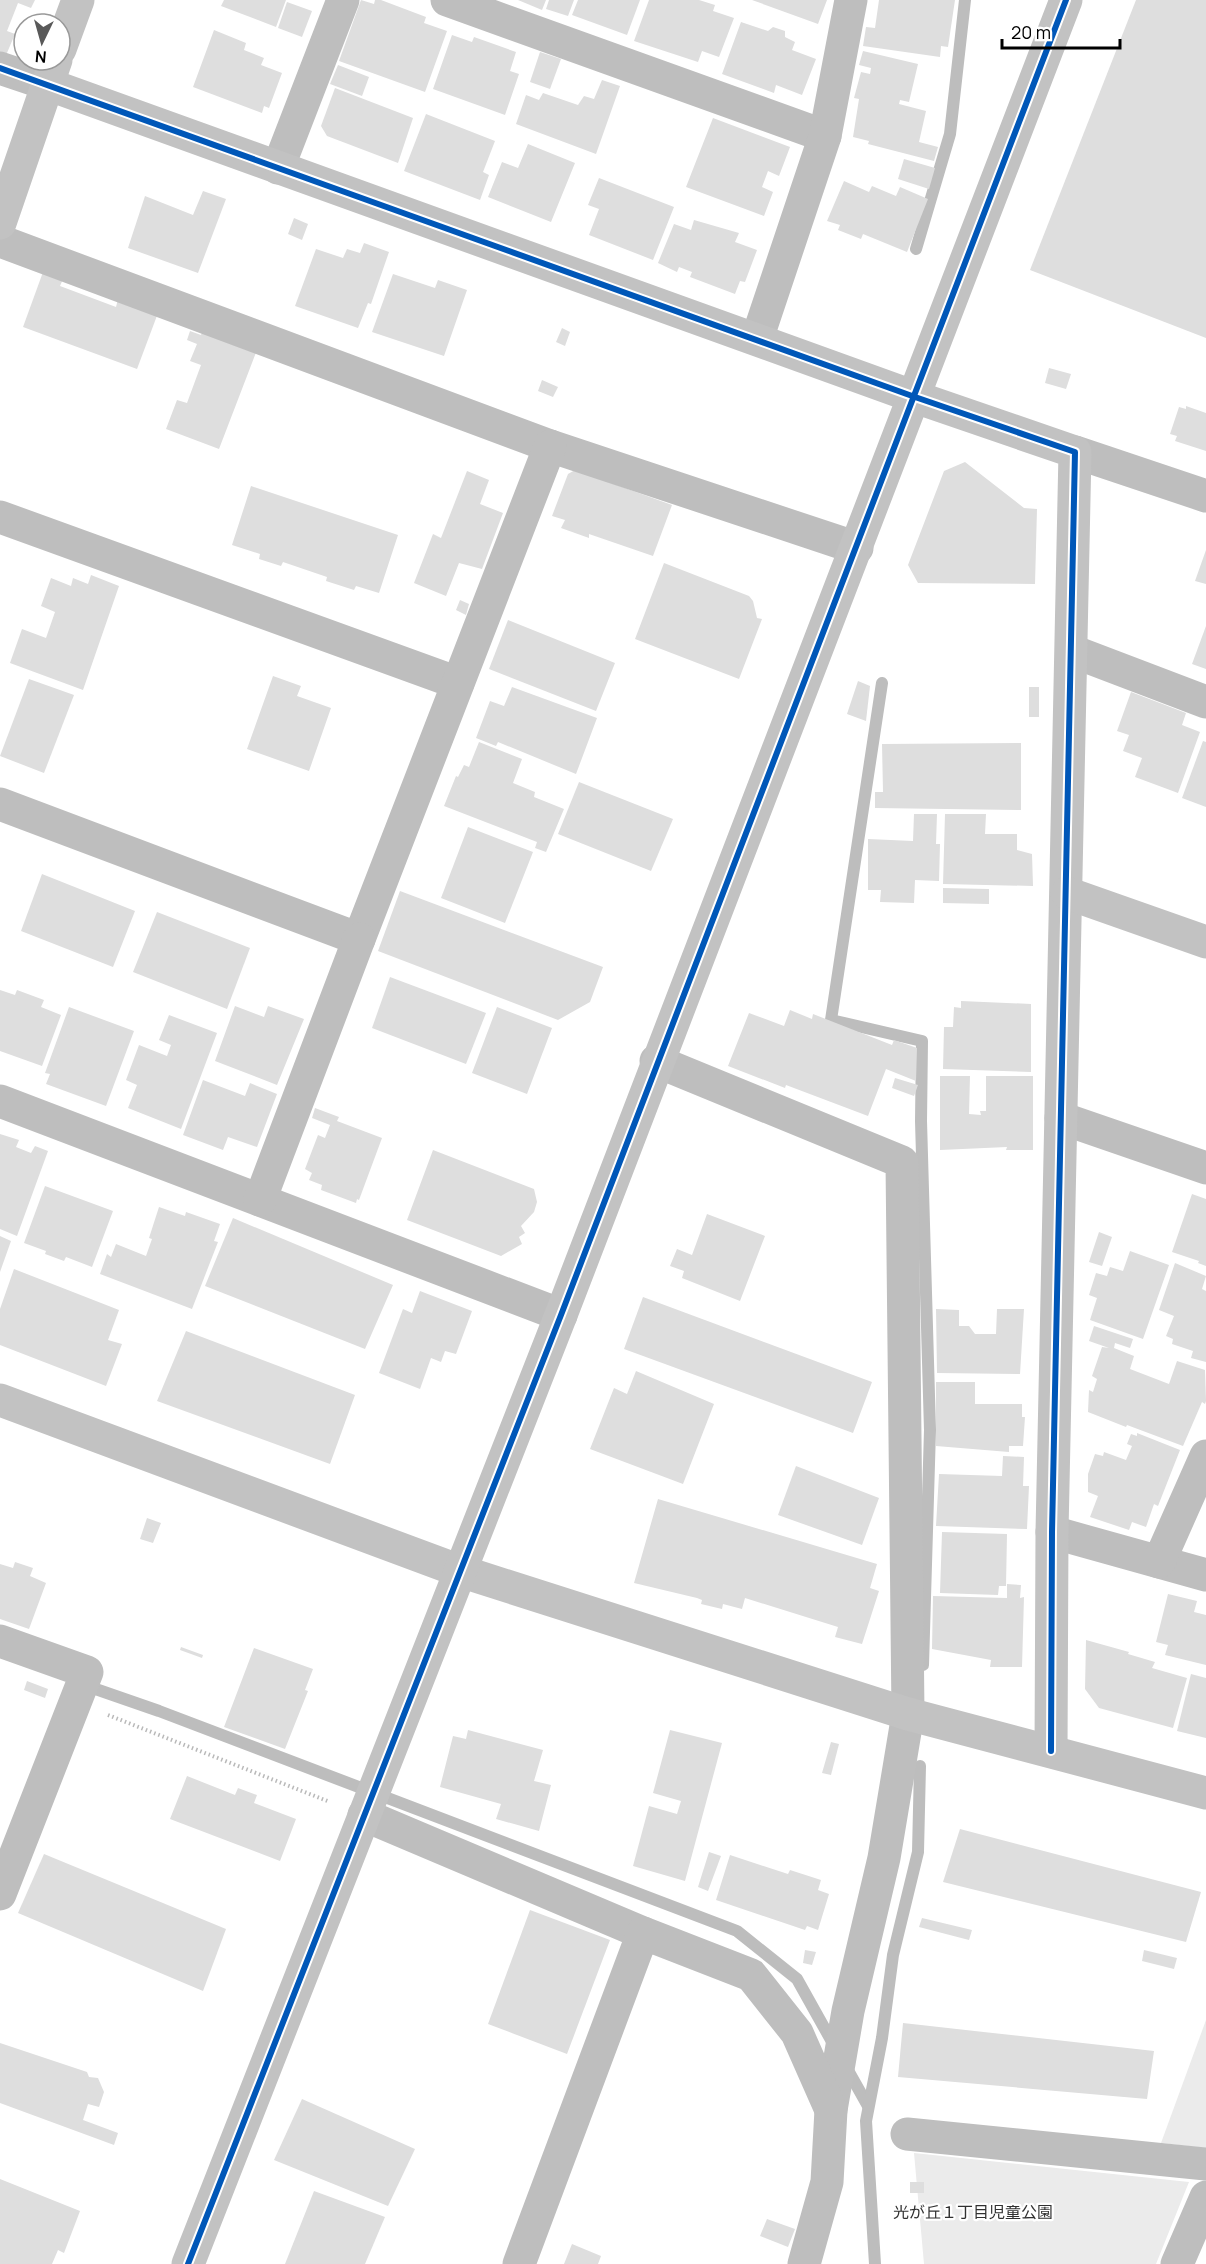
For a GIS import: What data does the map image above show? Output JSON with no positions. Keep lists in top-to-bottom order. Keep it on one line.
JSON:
{"parks":["光が丘１丁目児童公園"],"scale_bar":"20 m","north":"bottom"}
